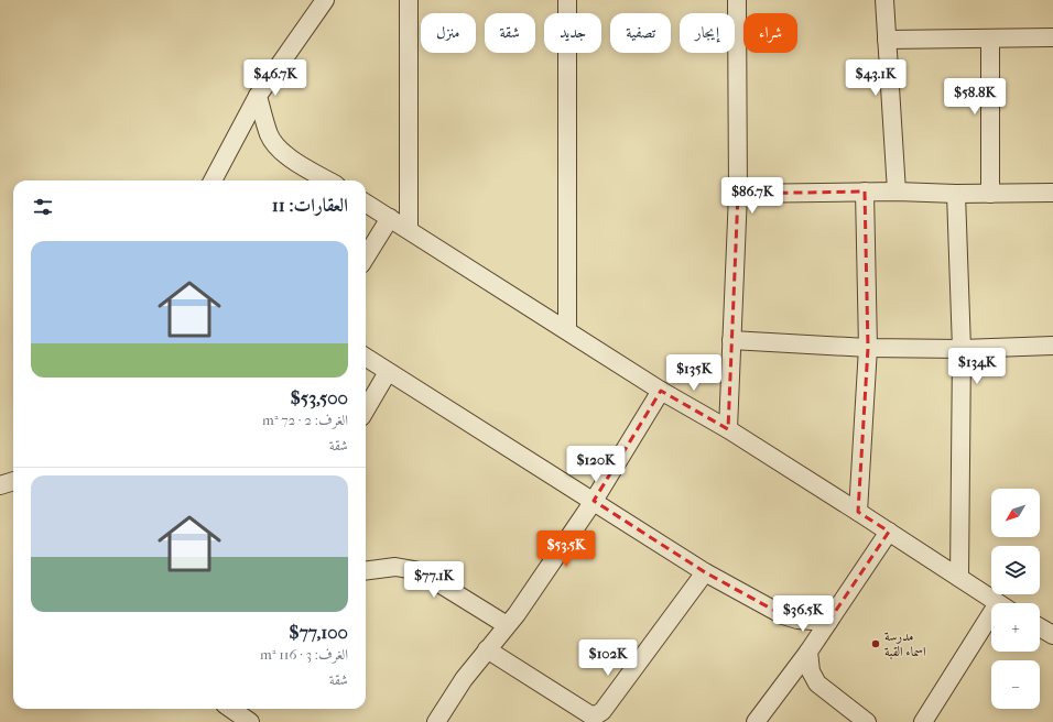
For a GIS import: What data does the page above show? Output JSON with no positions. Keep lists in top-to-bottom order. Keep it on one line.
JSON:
{"places":["مدرسة اسماء القبة"],"north":"bottom left","page":{"chip":["شراء","إيجار","تصفية","جديد","شقة","منزل"],"price":["$46.7K","$43.1K","$58.8K","$86.7K","$134K","$135K","$120K","$53.5K","$77.1K","$36.5K","$102K"],"heading":"العقارات: 11","list":[{"name":"$53,500","note":"الغرف: 2 · 72 m² · شقة"},{"name":"$77,100","note":"الغرف: 3 · 116 m² · شقة"}],"map_buttons":["+","−"]}}
